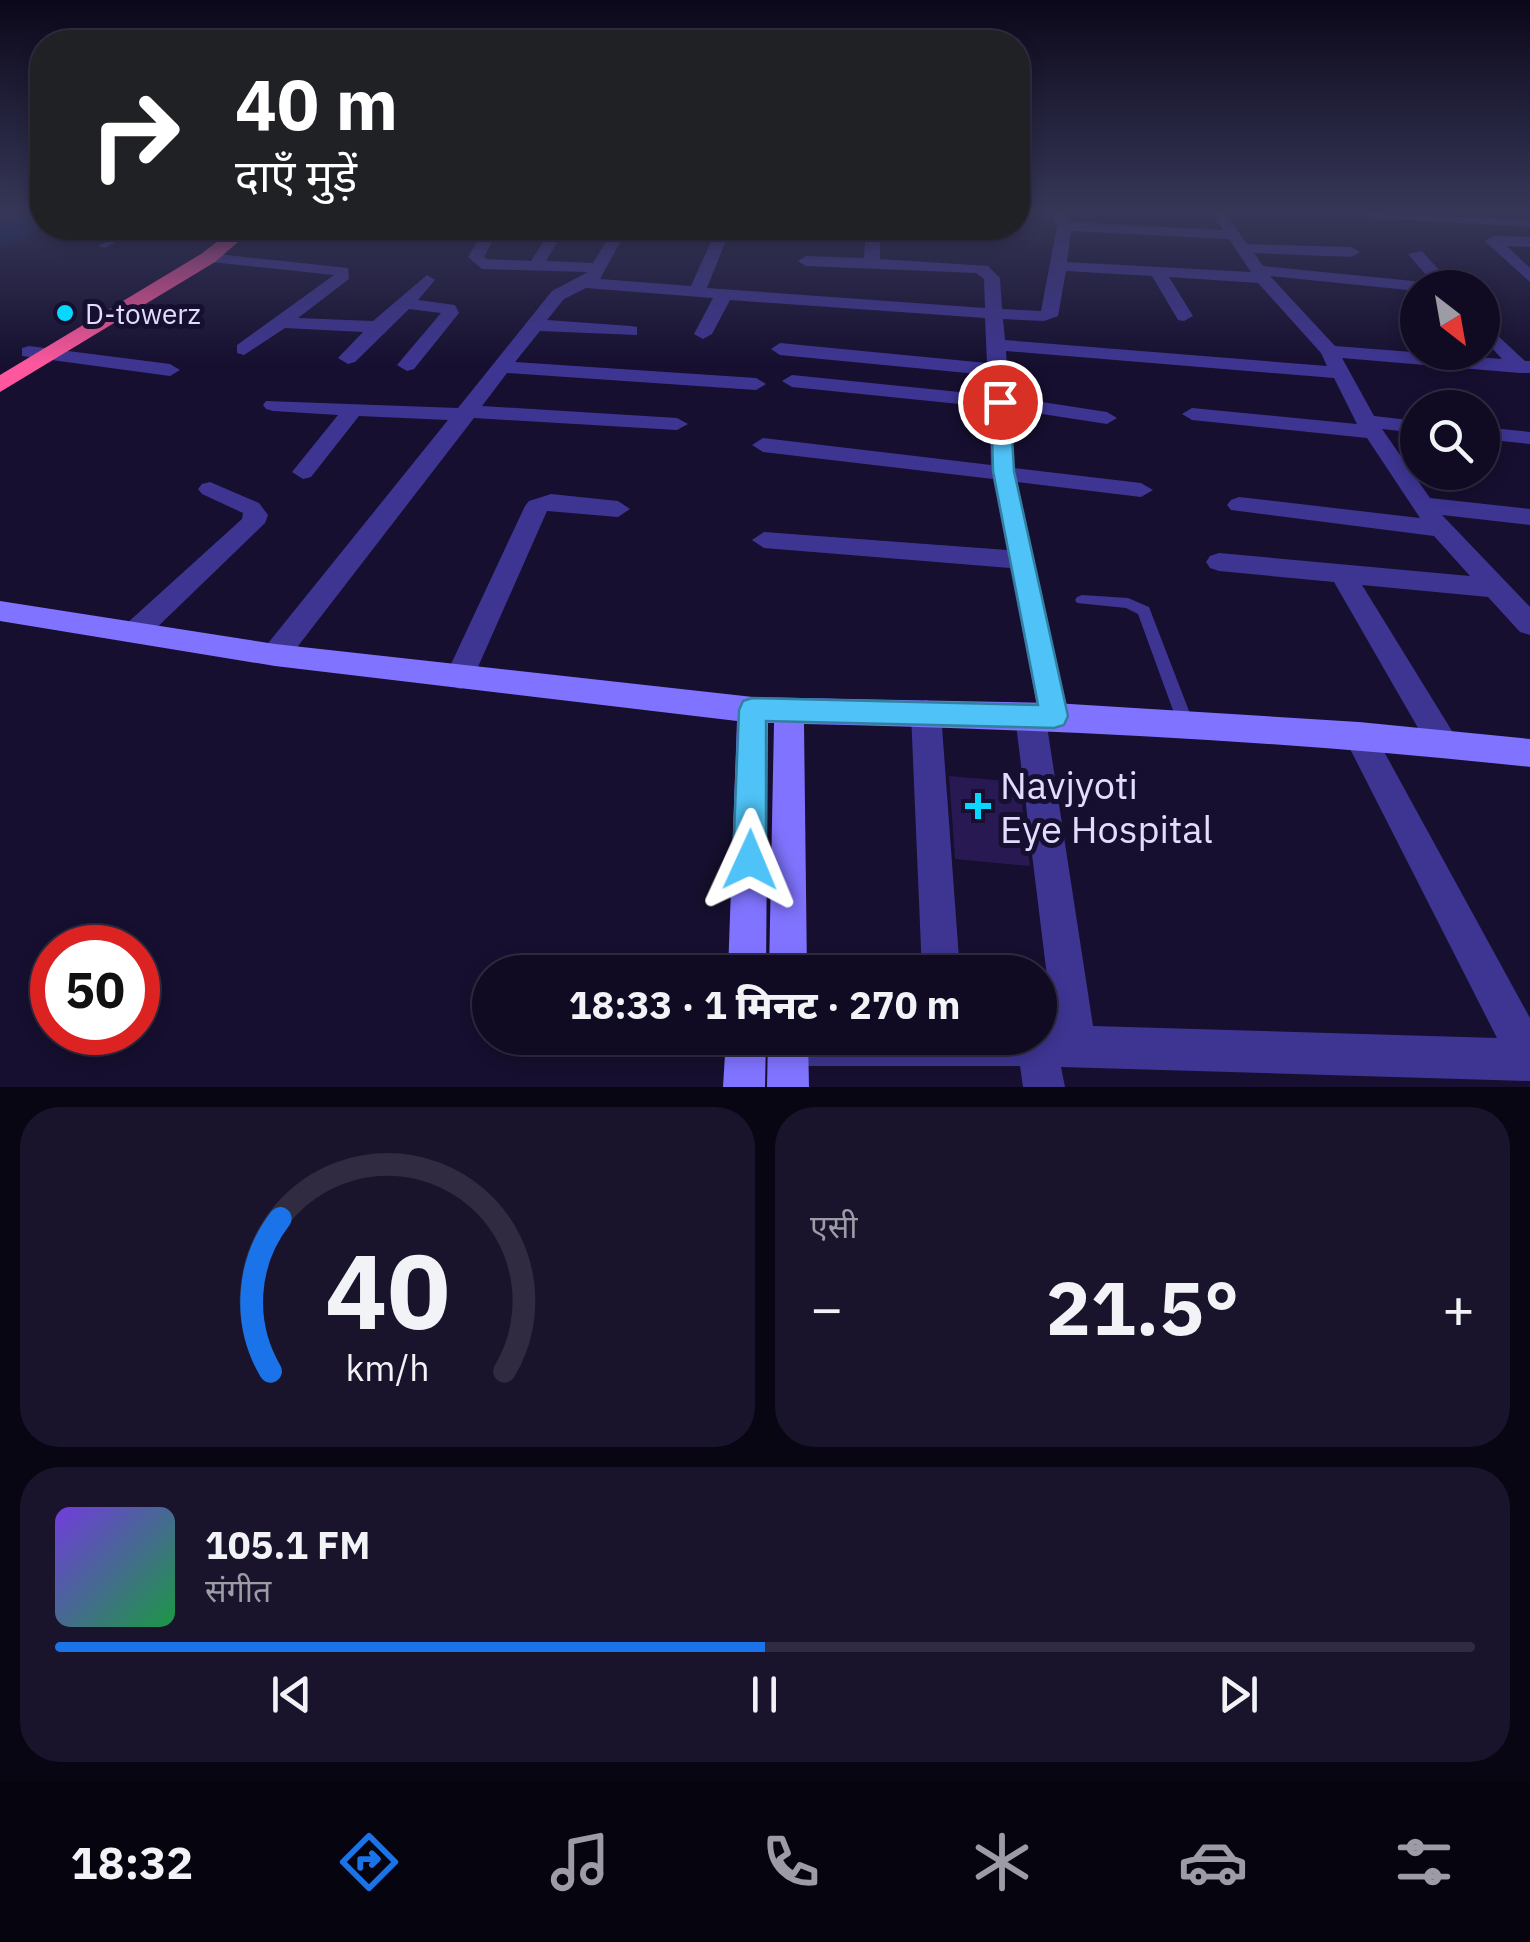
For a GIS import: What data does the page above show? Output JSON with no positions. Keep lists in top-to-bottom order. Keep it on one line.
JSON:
{"places":{"other":["D-towerz"],"health":["Navjyoti Eye Hospital"]},"north":"bottom right","page":{"turn":["40 m","दाएँ मुड़ें"],"limit":"50","trip":"18:33 · 1 मिनट · 270 m","tile":"एसी","heat":["−","21.5°","+"],"song":["105.1 FM","संगीत"],"tabs":"18:32","gauge":["40","km/h"]}}
